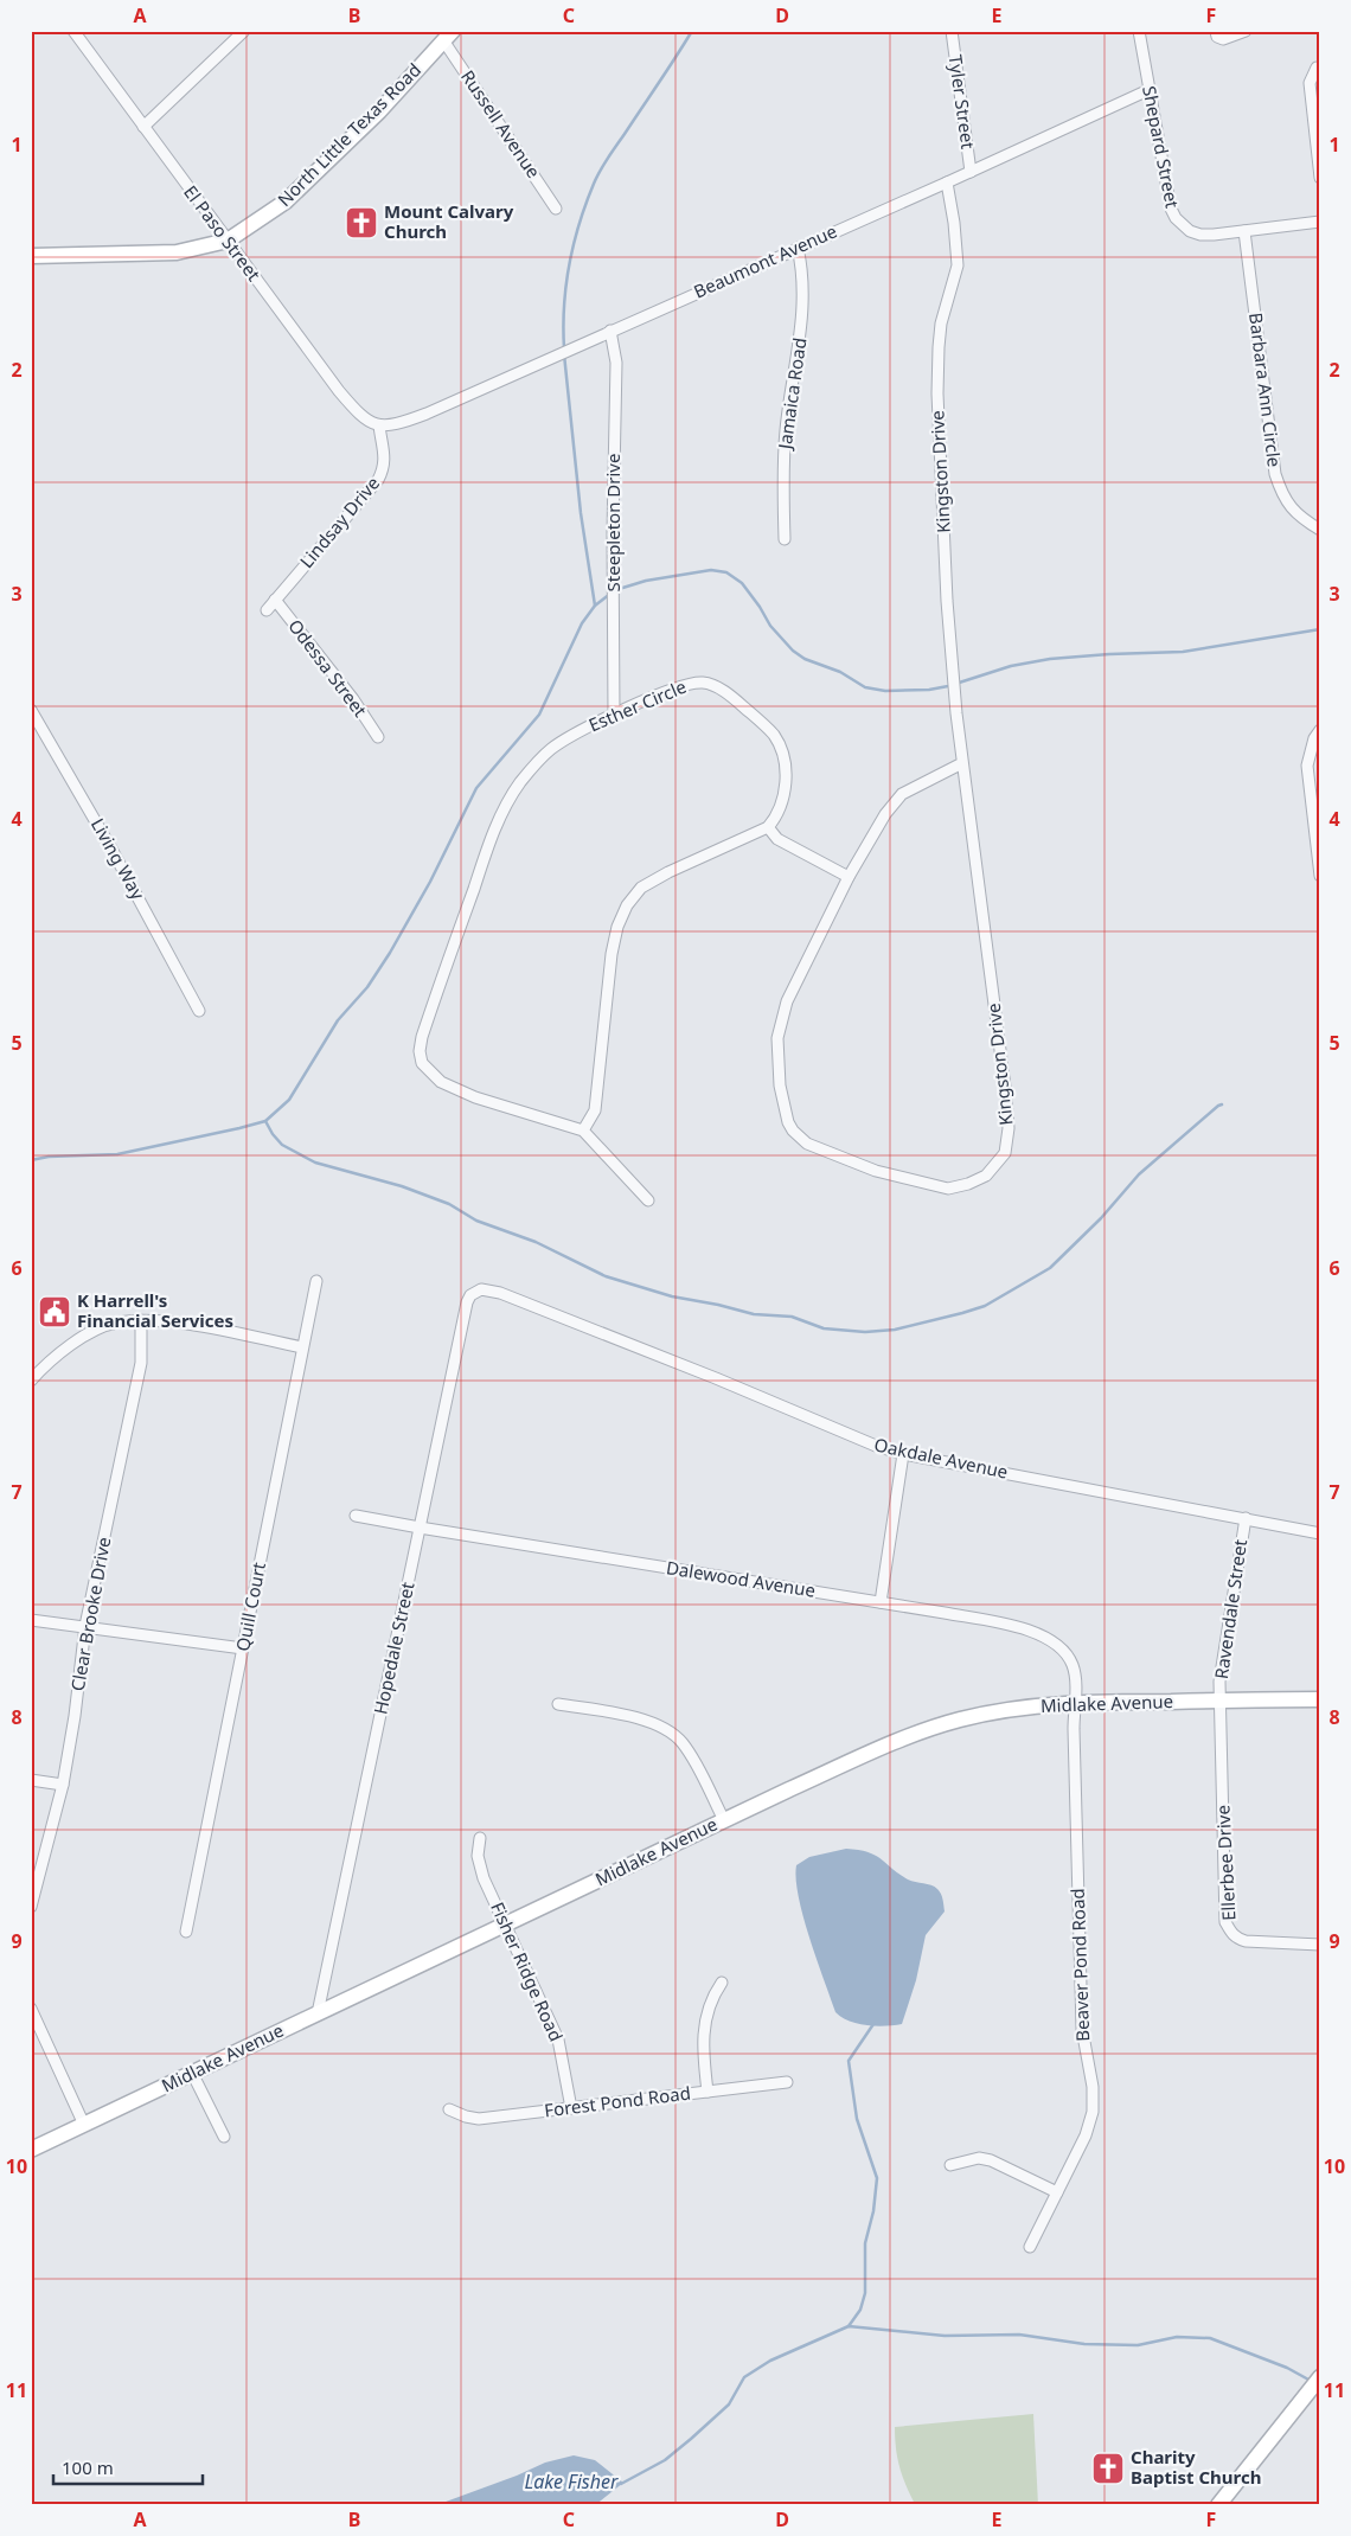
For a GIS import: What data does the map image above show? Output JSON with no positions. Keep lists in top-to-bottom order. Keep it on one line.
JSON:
{"streets":{"street":["Tyler Street","Russell Avenue","North Little Texas Road","Shepard Street","El Paso Street","Beaumont Avenue","Barbara Ann Circle","Jamaica Road","Kingston Drive","Lindsay Drive","Steepleton Drive","Odessa Street","Esther Circle","Living Way","Oakdale Avenue","Dalewood Avenue","Quill Court","Ravendale Street","Clear Brooke Drive","Hopedale Street","Midlake Avenue","Ellerbee Drive","Beaver Pond Road","Fisher Ridge Road","Forest Pond Road"]},"crossings":[["Tyler Street","Beaumont Avenue"],["Russell Avenue","North Little Texas Road"],["North Little Texas Road","El Paso Street"],["Shepard Street","Beaumont Avenue"],["Shepard Street","Barbara Ann Circle"],["El Paso Street","Beaumont Avenue"],["El Paso Street","Lindsay Drive"],["Beaumont Avenue","Jamaica Road"],["Beaumont Avenue","Kingston Drive"],["Beaumont Avenue","Lindsay Drive"],["Beaumont Avenue","Steepleton Drive"],["Lindsay Drive","Odessa Street"],["Steepleton Drive","Esther Circle"],["Oakdale Avenue","Ravendale Street"],["Oakdale Avenue","Hopedale Street"],["Dalewood Avenue","Hopedale Street"],["Dalewood Avenue","Midlake Avenue"],["Dalewood Avenue","Beaver Pond Road"],["Ravendale Street","Midlake Avenue"],["Ravendale Street","Ellerbee Drive"],["Hopedale Street","Midlake Avenue"],["Midlake Avenue","Ellerbee Drive"],["Midlake Avenue","Beaver Pond Road"],["Midlake Avenue","Fisher Ridge Road"],["Fisher Ridge Road","Forest Pond Road"]],"water":["Lake Fisher"],"places":{"church":["Mount Calvary Church","Charity Baptist Church"],"public building":["K Harrell's Financial Services"]},"scale_bar":"100 m","grid":{"columns":["A","B","C","D","E","F"],"rows":["1","2","3","4","5","6","7","8","9","10","11"]}}
